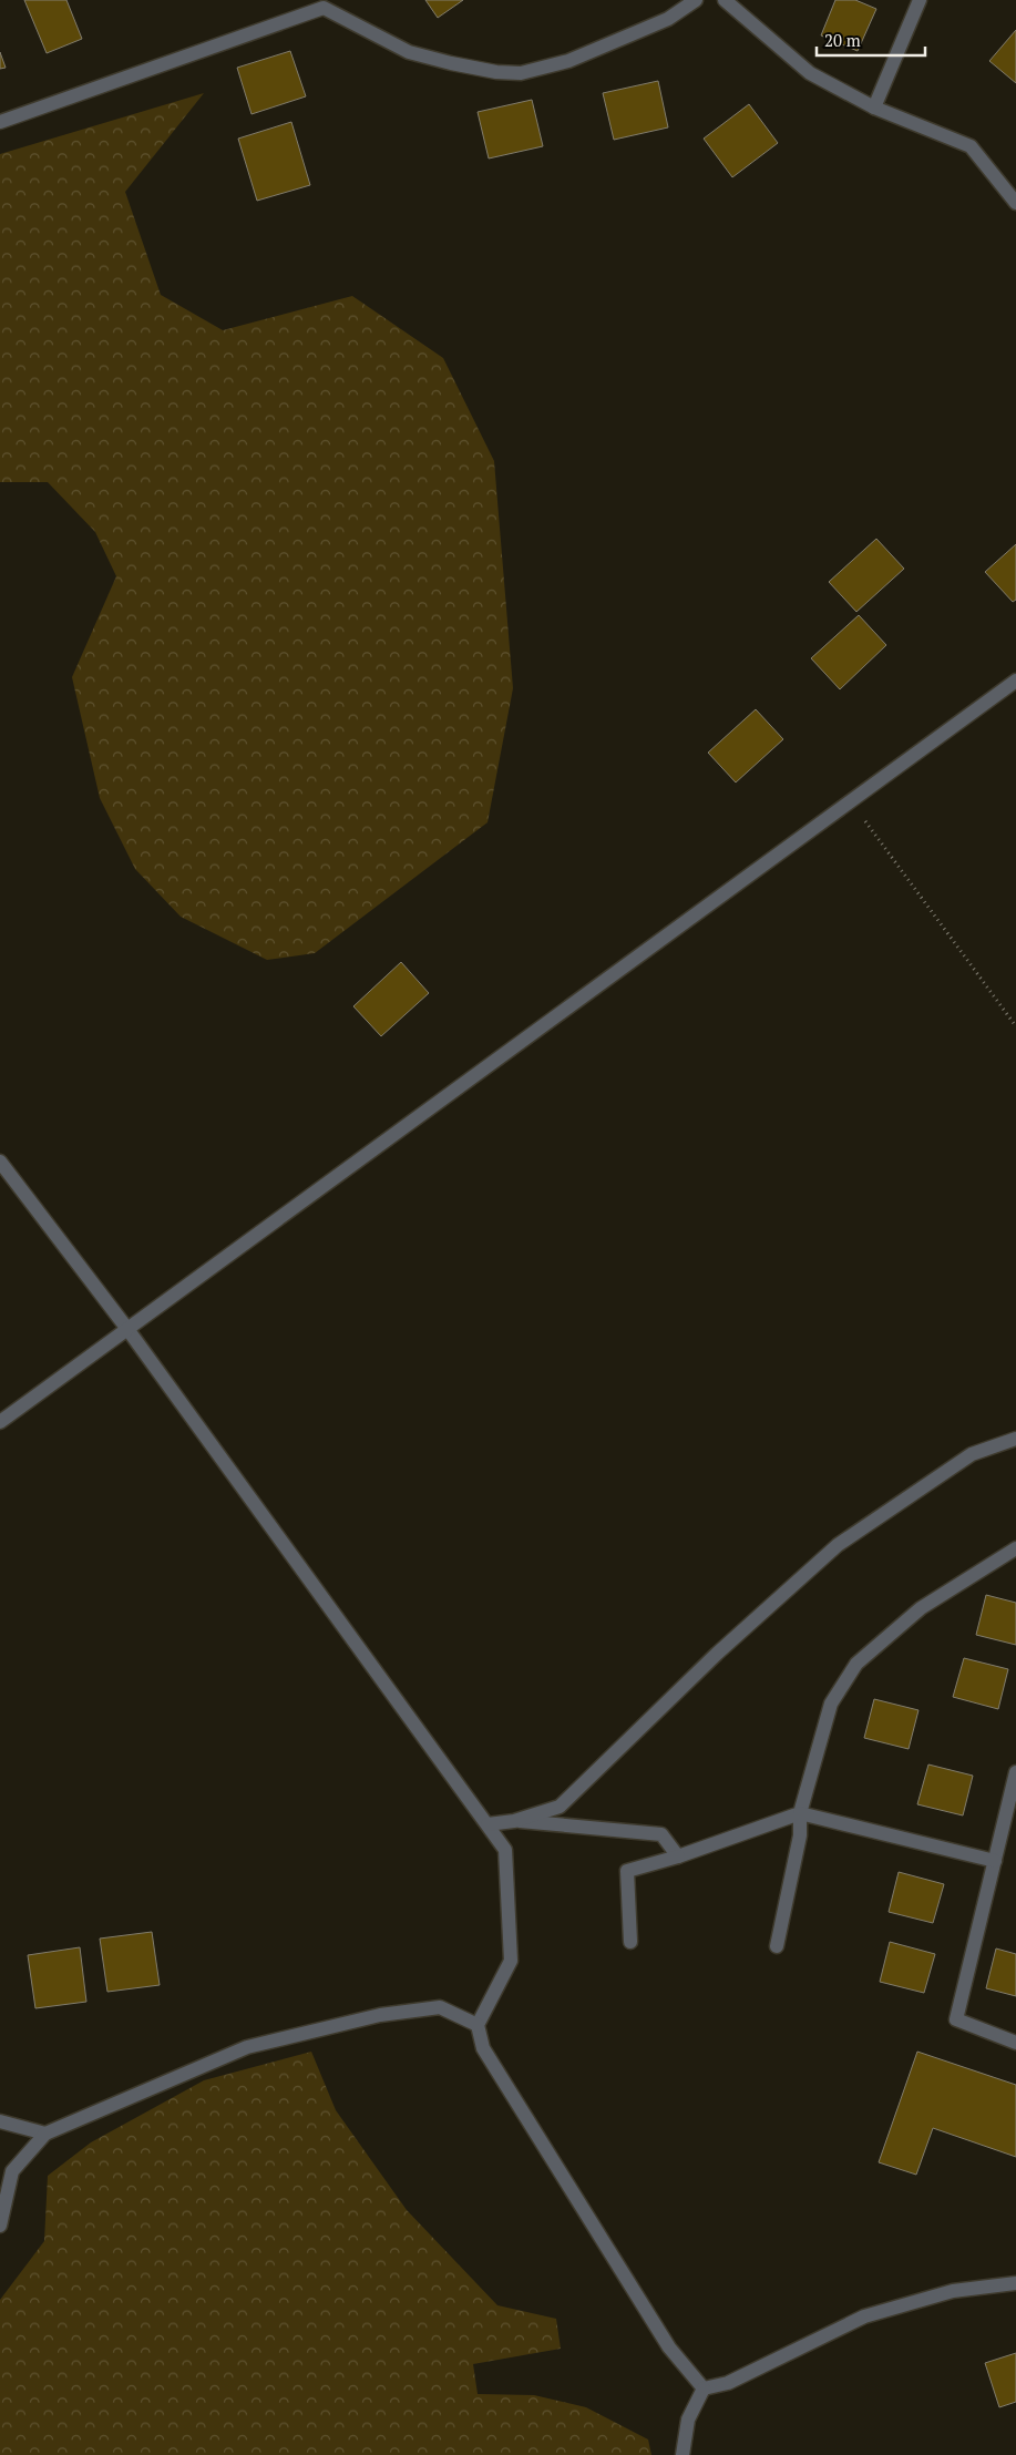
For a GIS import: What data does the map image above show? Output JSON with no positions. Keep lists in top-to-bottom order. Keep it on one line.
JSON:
{"scale_bar":"20 m"}
